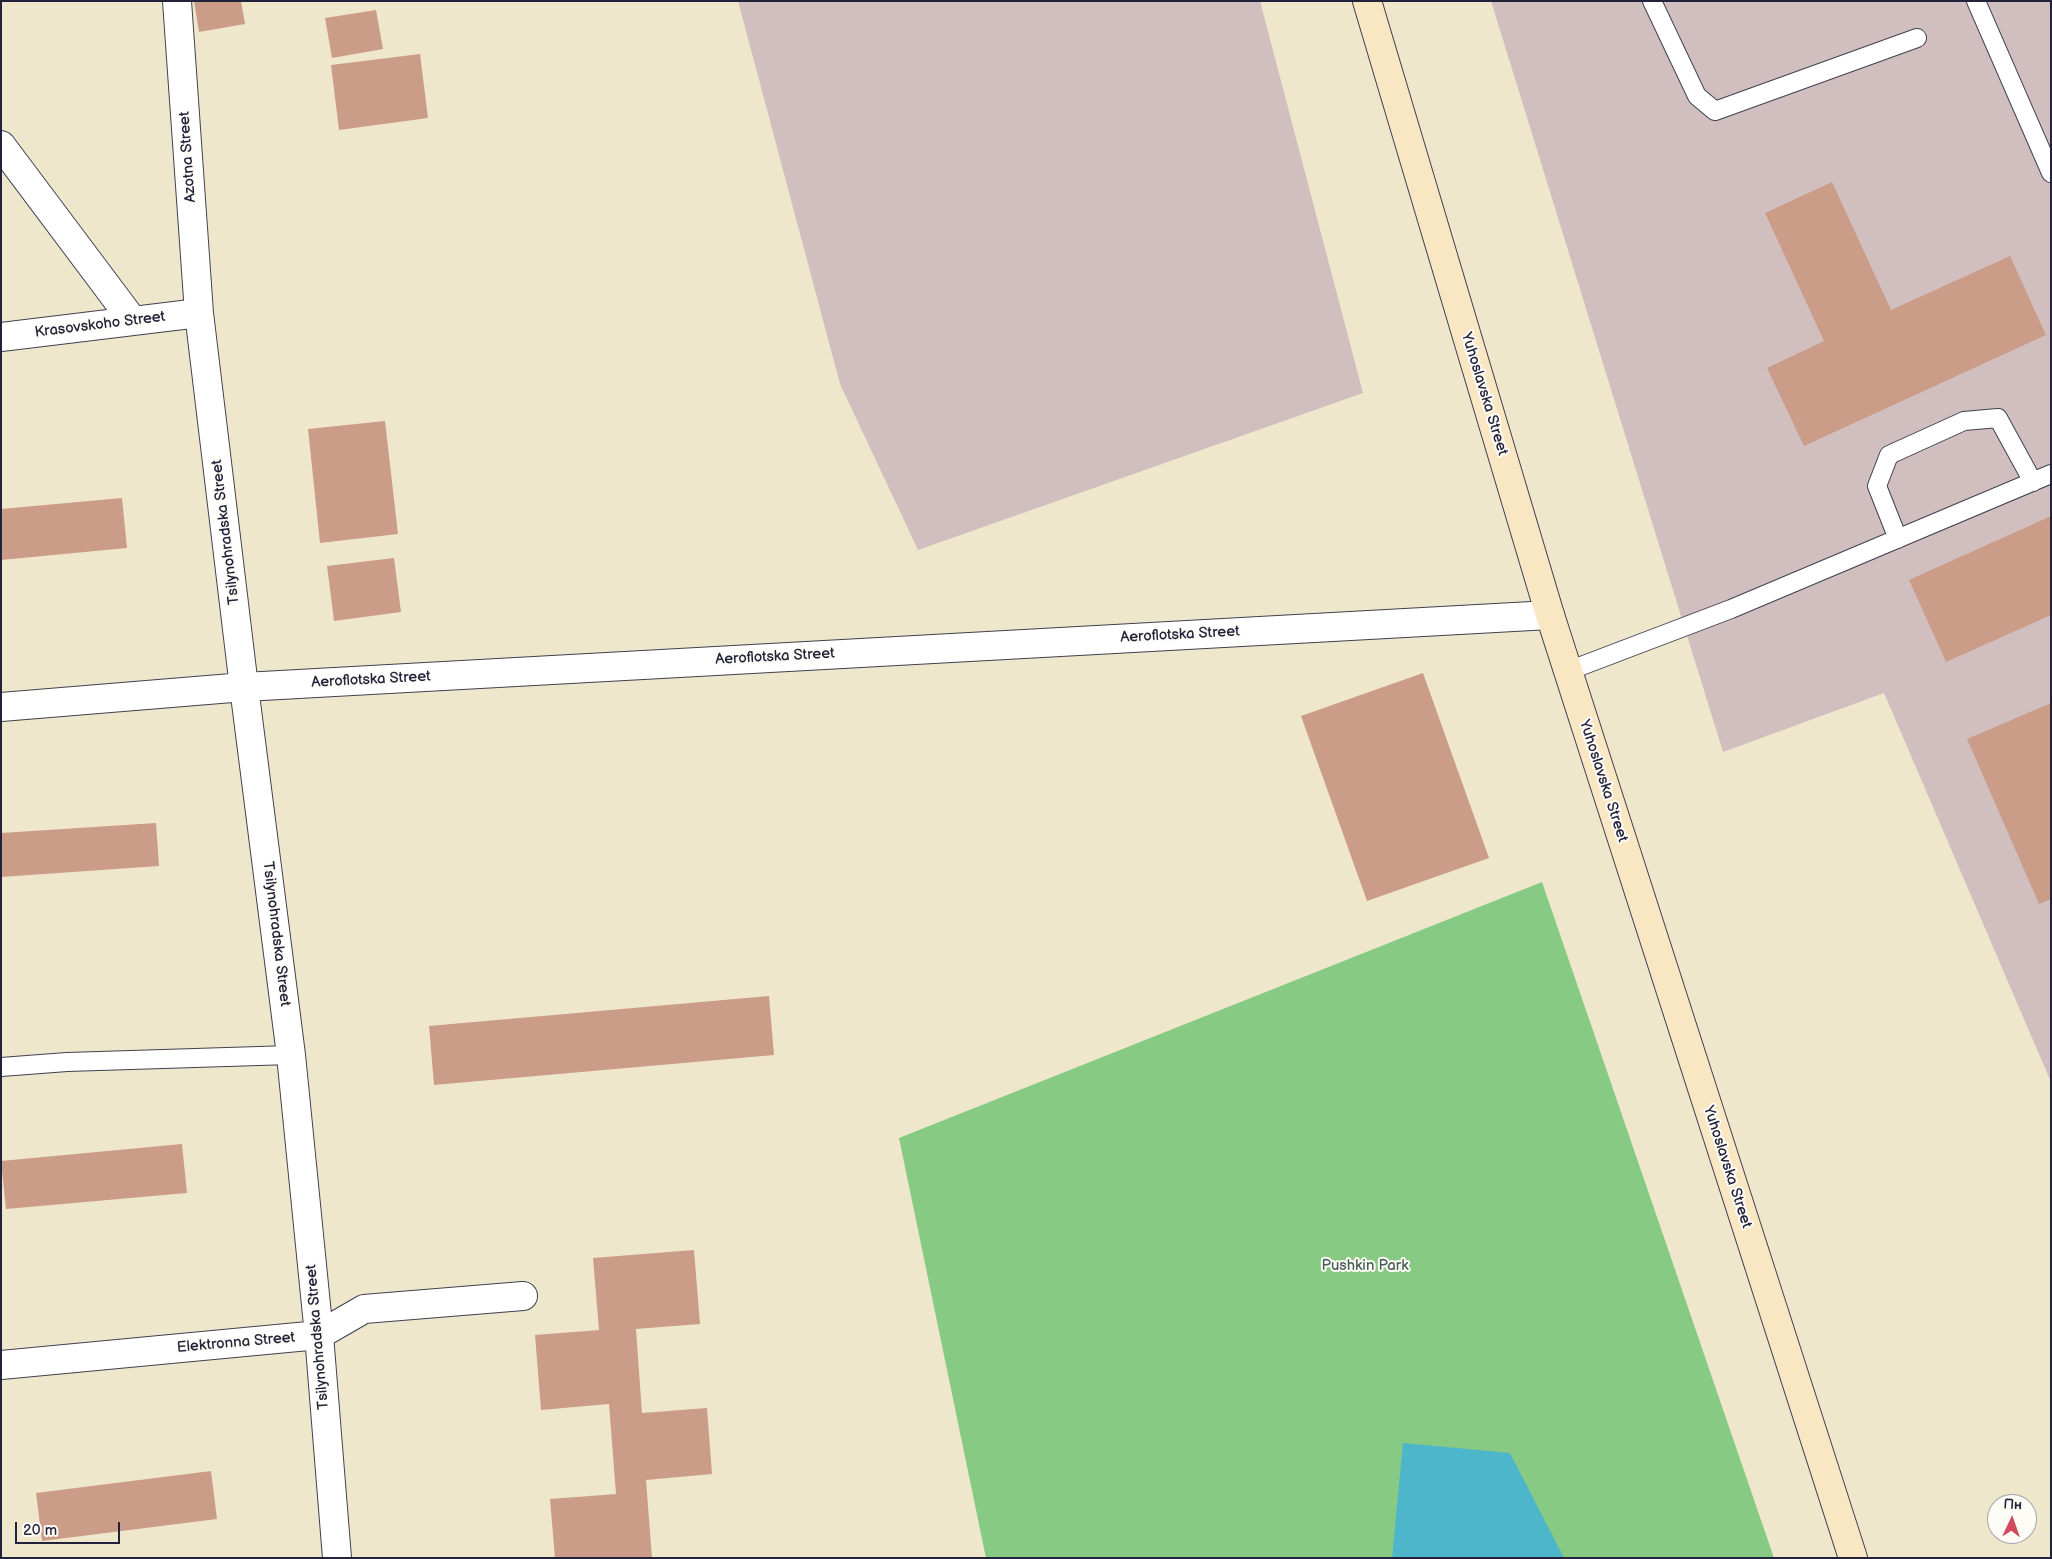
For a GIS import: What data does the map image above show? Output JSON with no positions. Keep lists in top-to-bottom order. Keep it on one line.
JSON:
{"streets":{"street":["Azotna Street","Krasovskoho Street","Yuhoslavska Street","Tsilynohradska Street","Aeroflotska Street","Elektronna Street"]},"crossings":[["Azotna Street","Krasovskoho Street"],["Azotna Street","Tsilynohradska Street"],["Krasovskoho Street","Tsilynohradska Street"],["Yuhoslavska Street","Aeroflotska Street"],["Tsilynohradska Street","Aeroflotska Street"],["Tsilynohradska Street","Elektronna Street"]],"parks":["Pushkin Park"],"scale_bar":"20 m","north":"top"}
